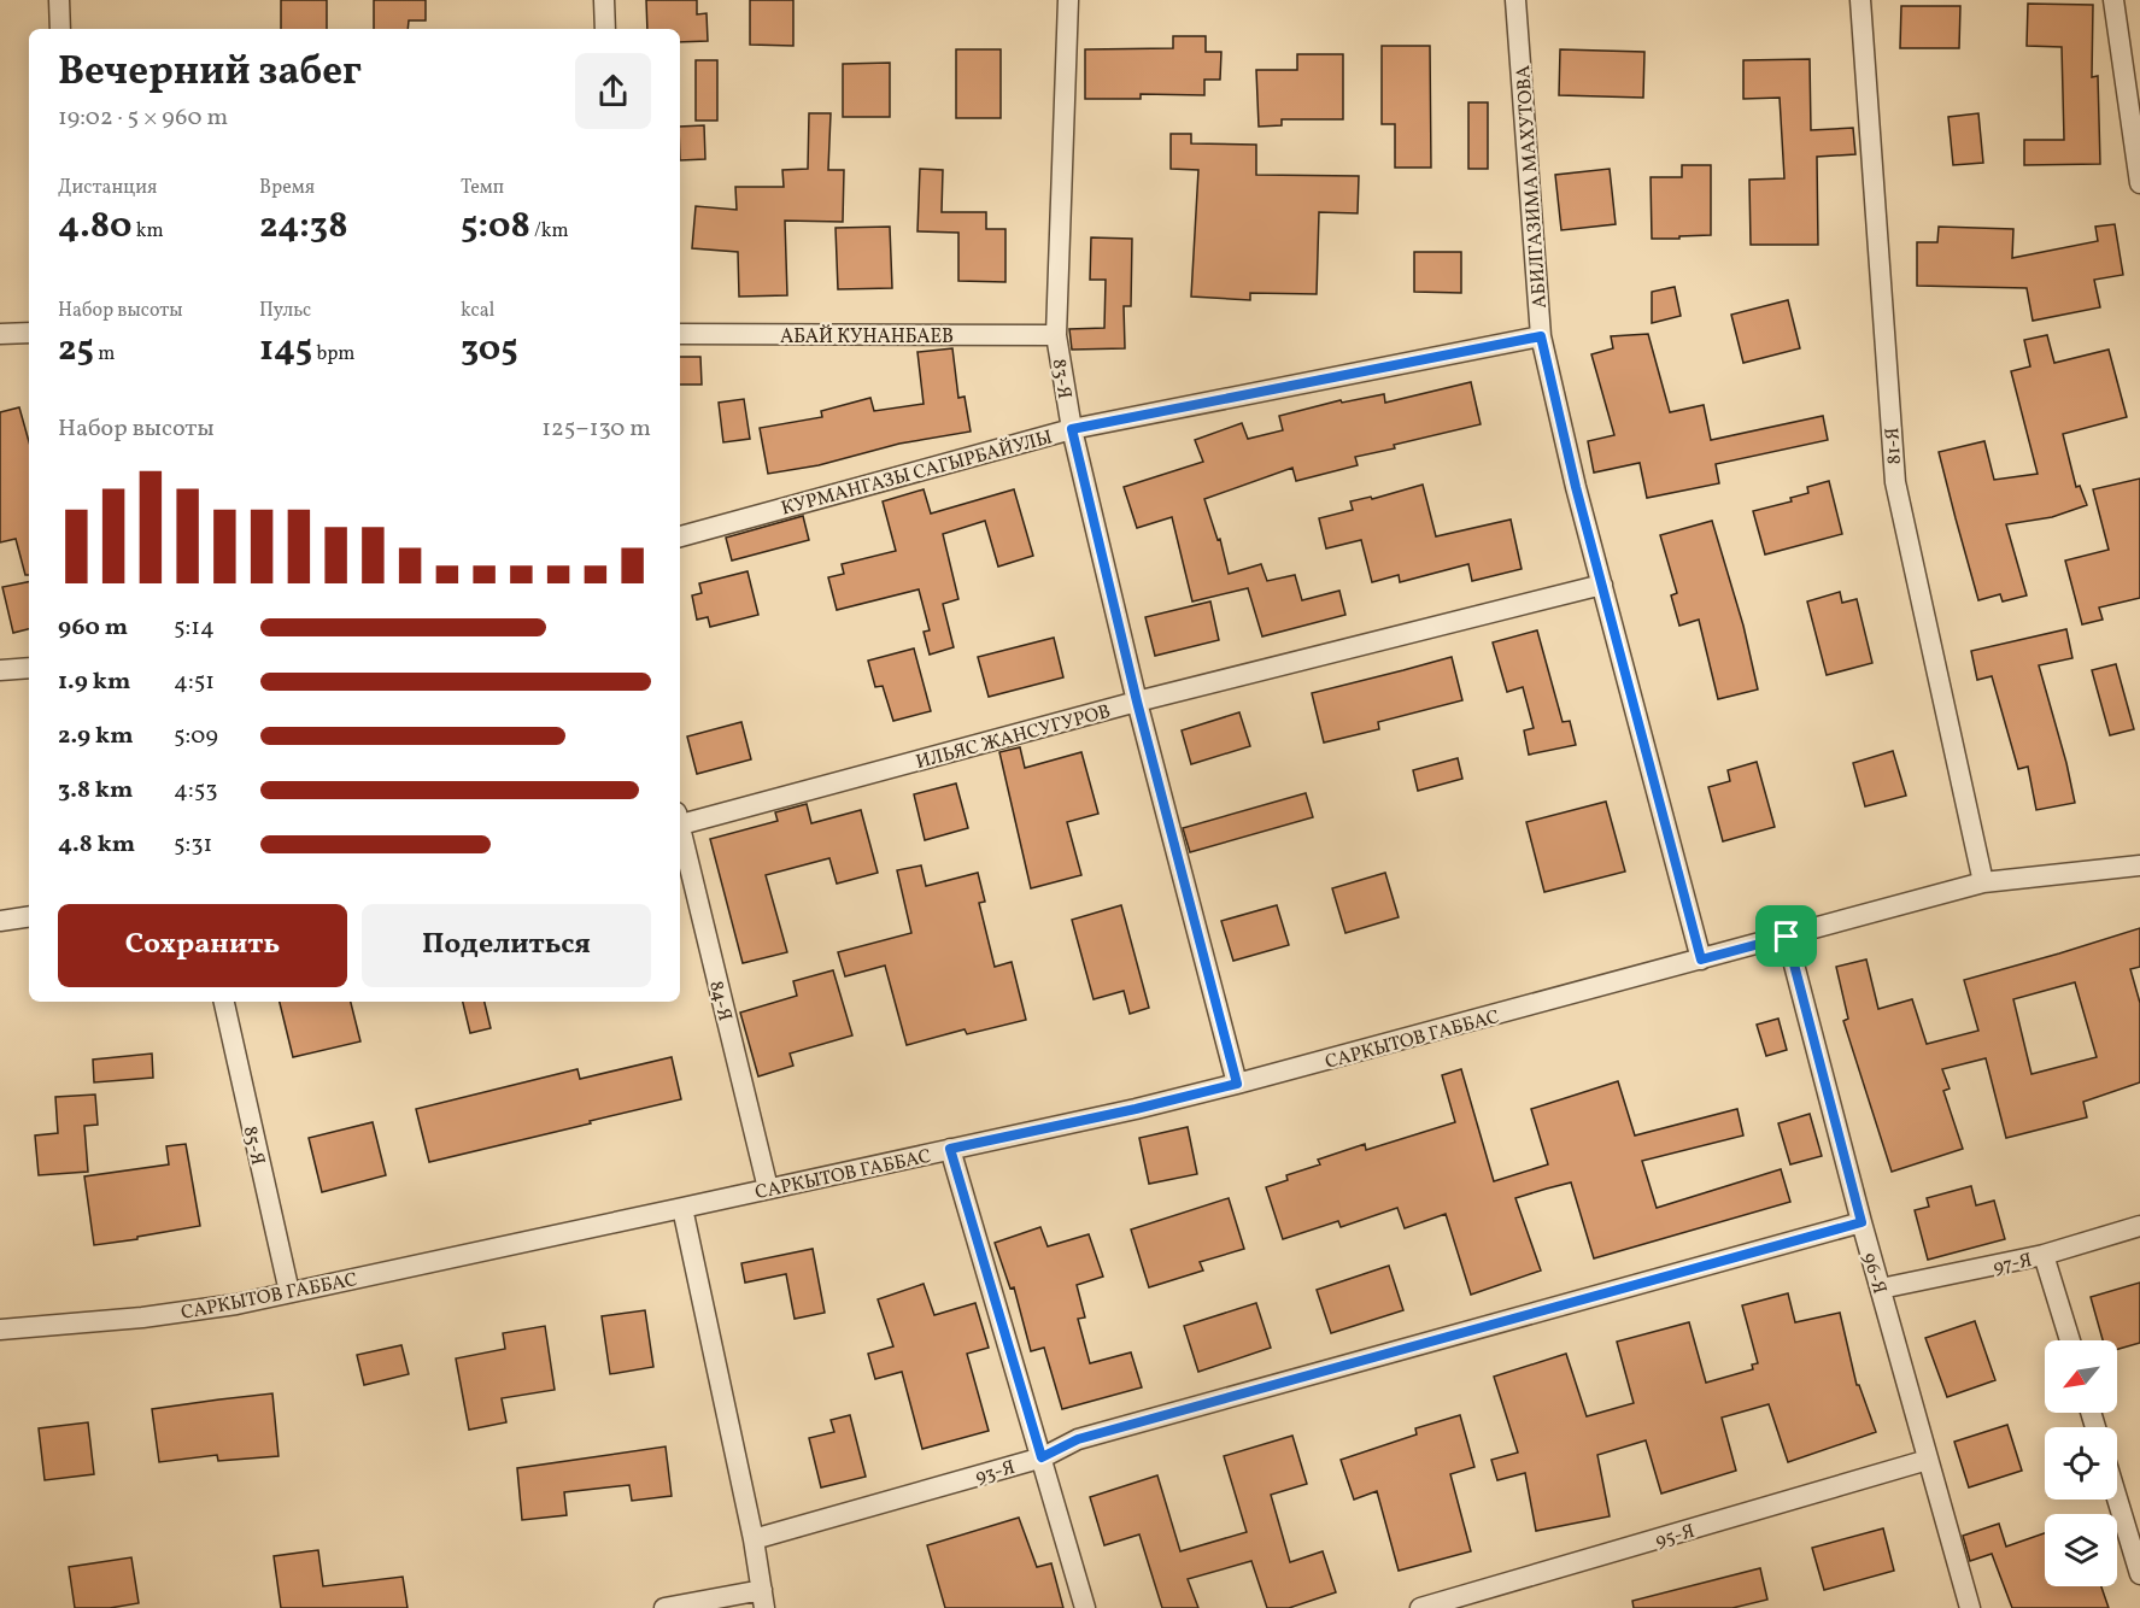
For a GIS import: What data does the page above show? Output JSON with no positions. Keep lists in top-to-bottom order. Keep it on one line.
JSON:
{"streets":{"street":["АБИЛГАЗИМА МАХУТОВА","АБАЙ КУНАНБАЕВ","83-Я","81-Я","КУРМАНГАЗЫ САГЫРБАЙУЛЫ","ИЛЬЯС ЖАНСУГУРОВ","84-Я","САРКЫТОВ ГАББАС","85-Я","97-Я","96-Я","93-Я","95-Я"]},"crossings":[["АБИЛГАЗИМА МАХУТОВА","КУРМАНГАЗЫ САГЫРБАЙУЛЫ"],["АБИЛГАЗИМА МАХУТОВА","ИЛЬЯС ЖАНСУГУРОВ"],["АБИЛГАЗИМА МАХУТОВА","САРКЫТОВ ГАББАС"],["АБАЙ КУНАНБАЕВ","83-Я"],["83-Я","КУРМАНГАЗЫ САГЫРБАЙУЛЫ"],["83-Я","ИЛЬЯС ЖАНСУГУРОВ"],["83-Я","САРКЫТОВ ГАББАС"],["81-Я","САРКЫТОВ ГАББАС"],["84-Я","САРКЫТОВ ГАББАС"],["САРКЫТОВ ГАББАС","85-Я"],["САРКЫТОВ ГАББАС","96-Я"],["97-Я","96-Я"],["96-Я","93-Я"],["96-Я","95-Я"]],"north":"bottom left","page":{"heading":["Вечерний забег","19:02 · 5 × 960 m"],"stats":[["Дистанция","4.80 km"],["Время","24:38"],["Темп","5:08 /km"],["Набор высоты","25 m"],["Пульс","145 bpm"],["kcal","305"]],"chart":["Набор высоты","125–130 m"],"list":[{"name":"960 m","note":"5:14"},{"name":"1.9 km","note":"4:51"},{"name":"2.9 km","note":"5:09"},{"name":"3.8 km","note":"4:53"},{"name":"4.8 km","note":"5:31"}],"buttons":["Сохранить","Поделиться"]}}
